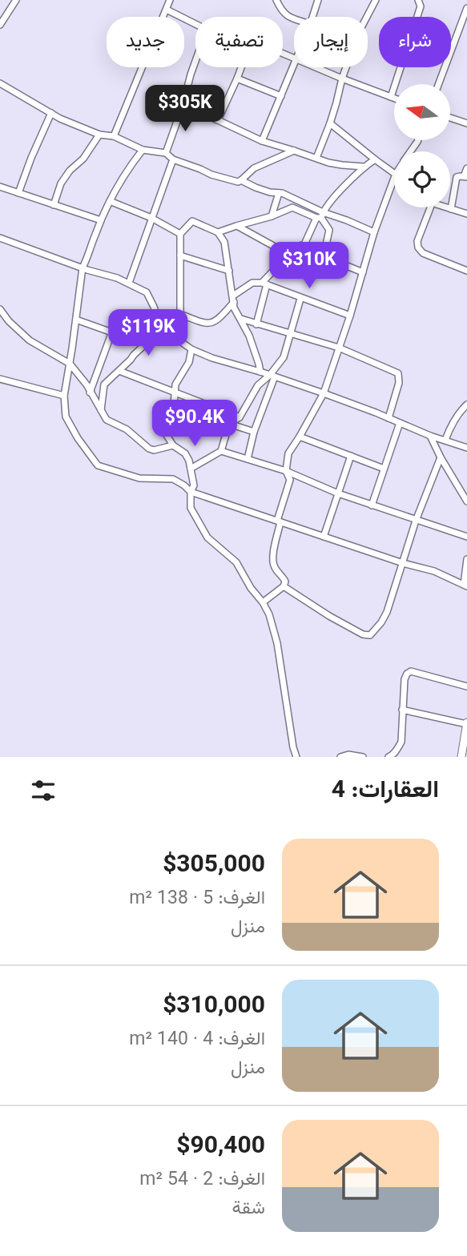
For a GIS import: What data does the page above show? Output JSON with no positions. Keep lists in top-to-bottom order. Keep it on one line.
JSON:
{"north":"left","page":{"chip":["شراء","إيجار","تصفية","جديد"],"price":["$305K","$310K","$119K","$90.4K"],"heading":"العقارات: 4","list":[{"name":"$305,000","note":"الغرف: 5 · 138 m² · منزل"},{"name":"$310,000","note":"الغرف: 4 · 140 m² · منزل"},{"name":"$90,400","note":"الغرف: 2 · 54 m² · شقة"}]}}
